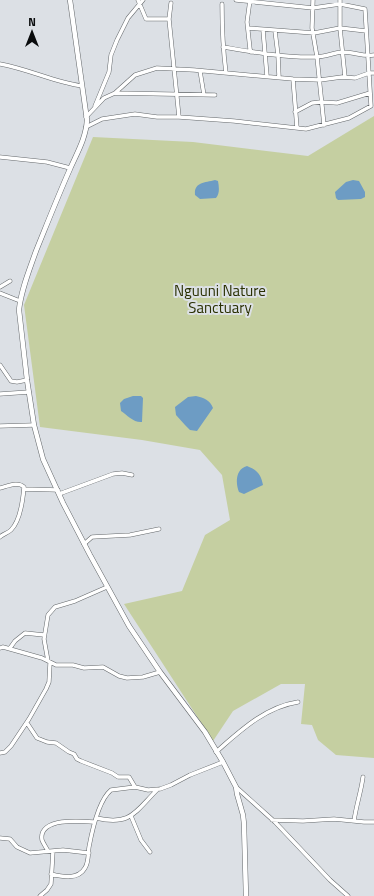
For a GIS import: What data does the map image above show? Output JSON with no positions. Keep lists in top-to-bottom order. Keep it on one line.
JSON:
{"parks":["Nguuni Nature Sanctuary"],"north":"top"}
